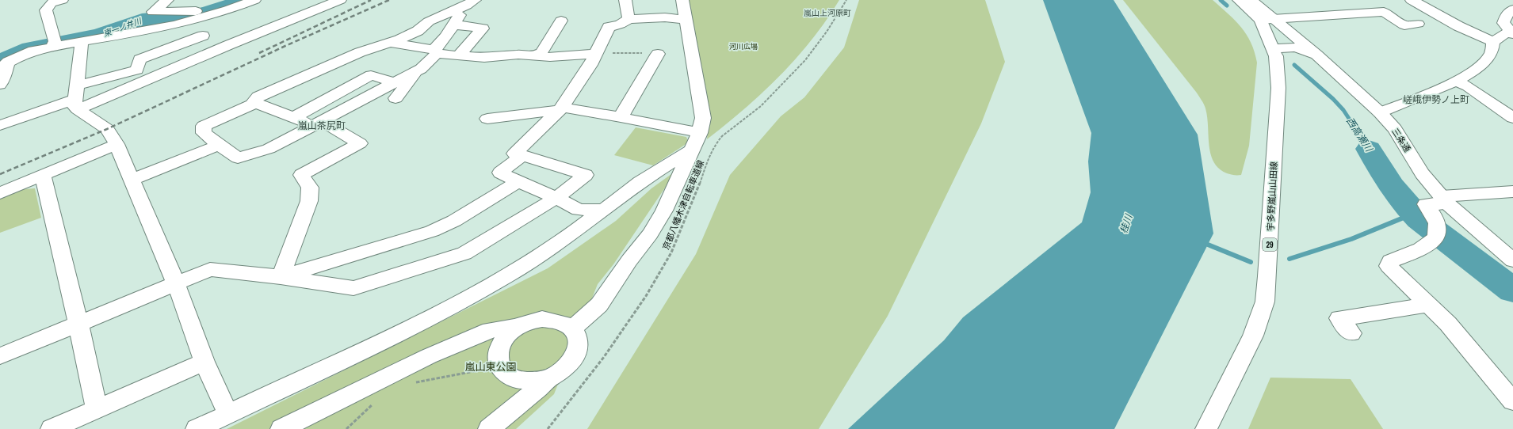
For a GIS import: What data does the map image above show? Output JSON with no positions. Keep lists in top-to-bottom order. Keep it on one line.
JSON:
{"streets":{"street":["三条通","宇多野嵐山山田線","29"],"path":["京都八幡木津自転車道線"]},"crossings":[["三条通","宇多野嵐山山田線"]],"districts":["嵐山上河原町","嵯峨伊勢ノ上町","嵐山茶尻町"],"water":["東一ノ井川","西高瀬川","桂川"],"parks":["河川広場","嵐山東公園"]}
